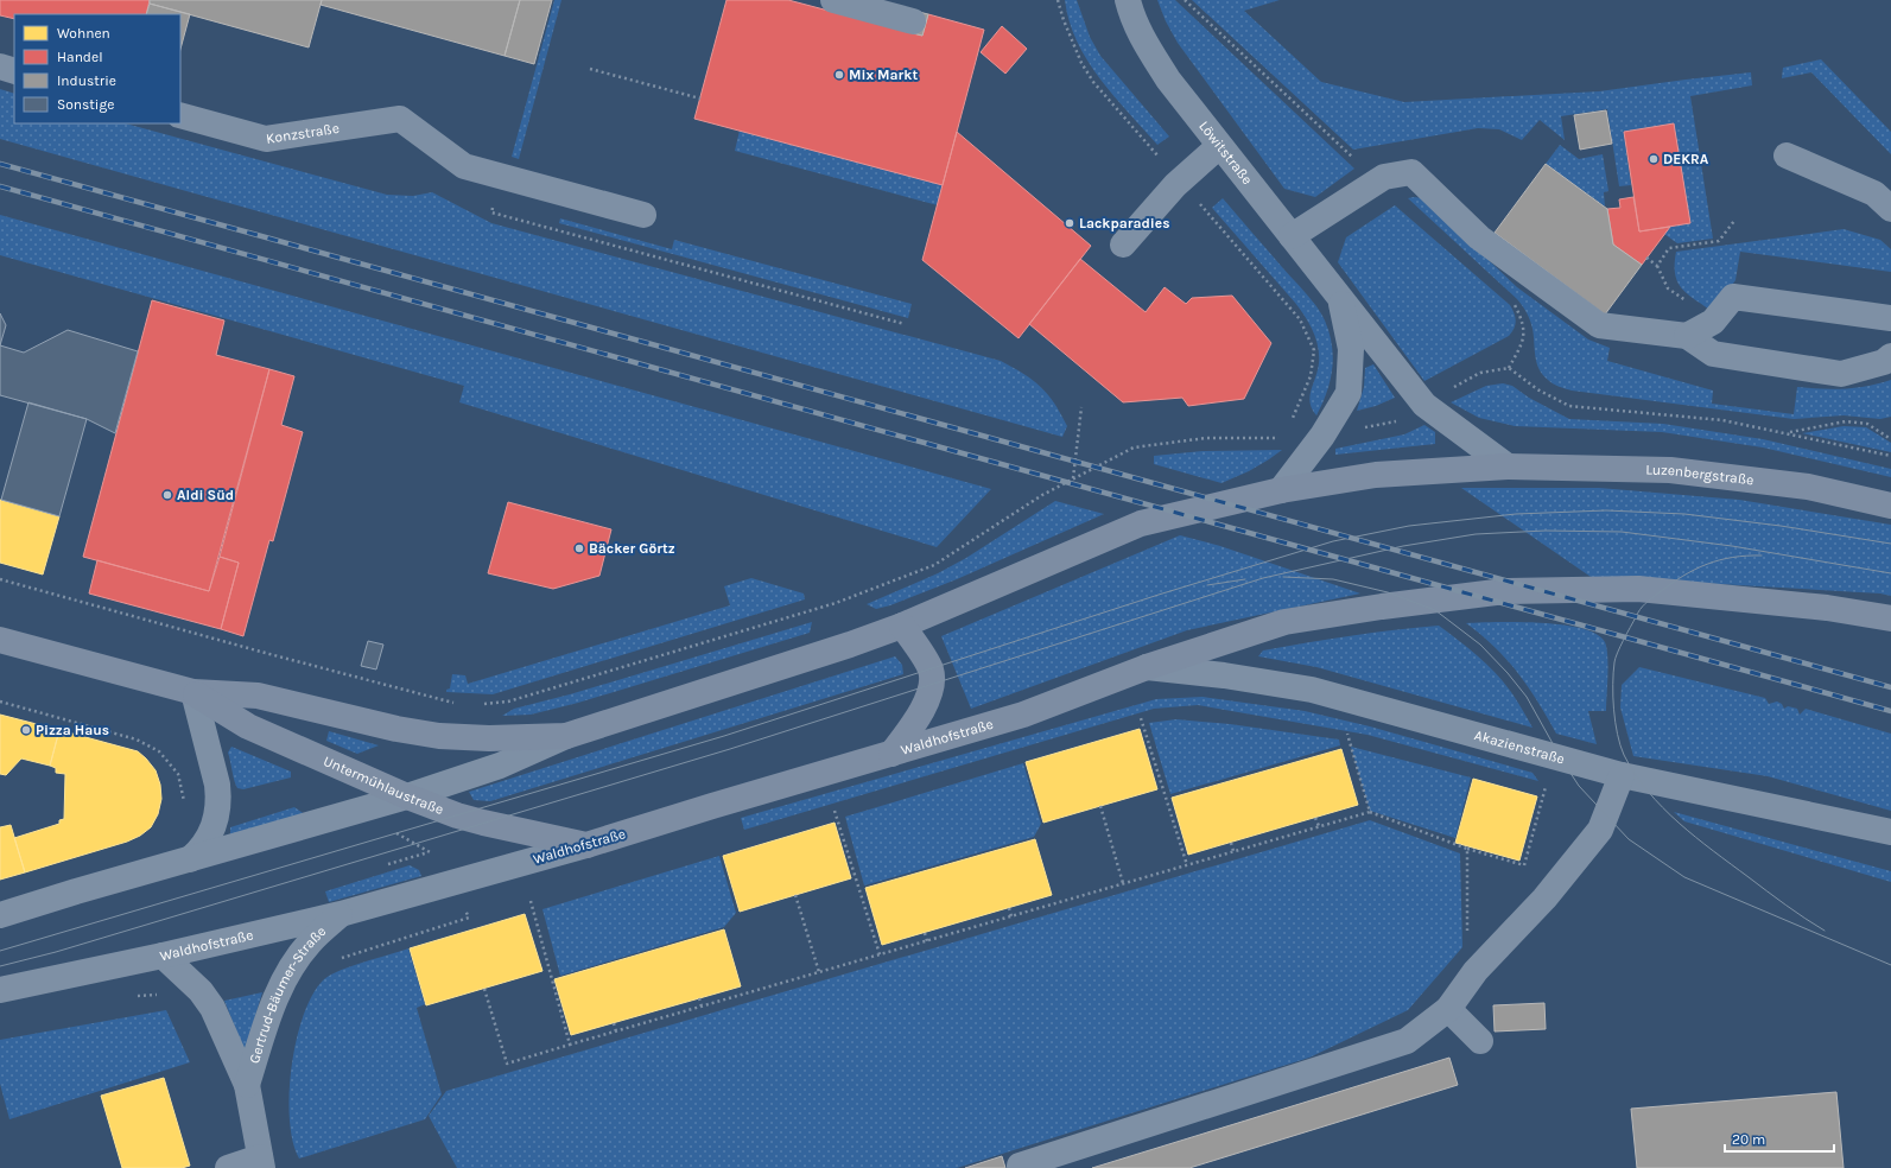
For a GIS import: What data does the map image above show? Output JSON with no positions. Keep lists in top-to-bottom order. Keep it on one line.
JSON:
{"streets":{"main road":["Luzenbergstraße","Waldhofstraße","Untermühlaustraße"],"street":["Konzstraße","Löwitstraße","Akazienstraße","Gertrud-Bäumer-Straße"]},"crossings":[["Löwitstraße","Luzenbergstraße"],["Waldhofstraße","Akazienstraße"],["Waldhofstraße","Untermühlaustraße"],["Waldhofstraße","Gertrud-Bäumer-Straße"]],"places":["Mix Markt","DEKRA","Lackparadies","Aldi Süd","Bäcker Görtz","Pizza Haus"],"legend":["Wohnen","Handel","Industrie","Sonstige"],"scale_bar":"20 m"}
